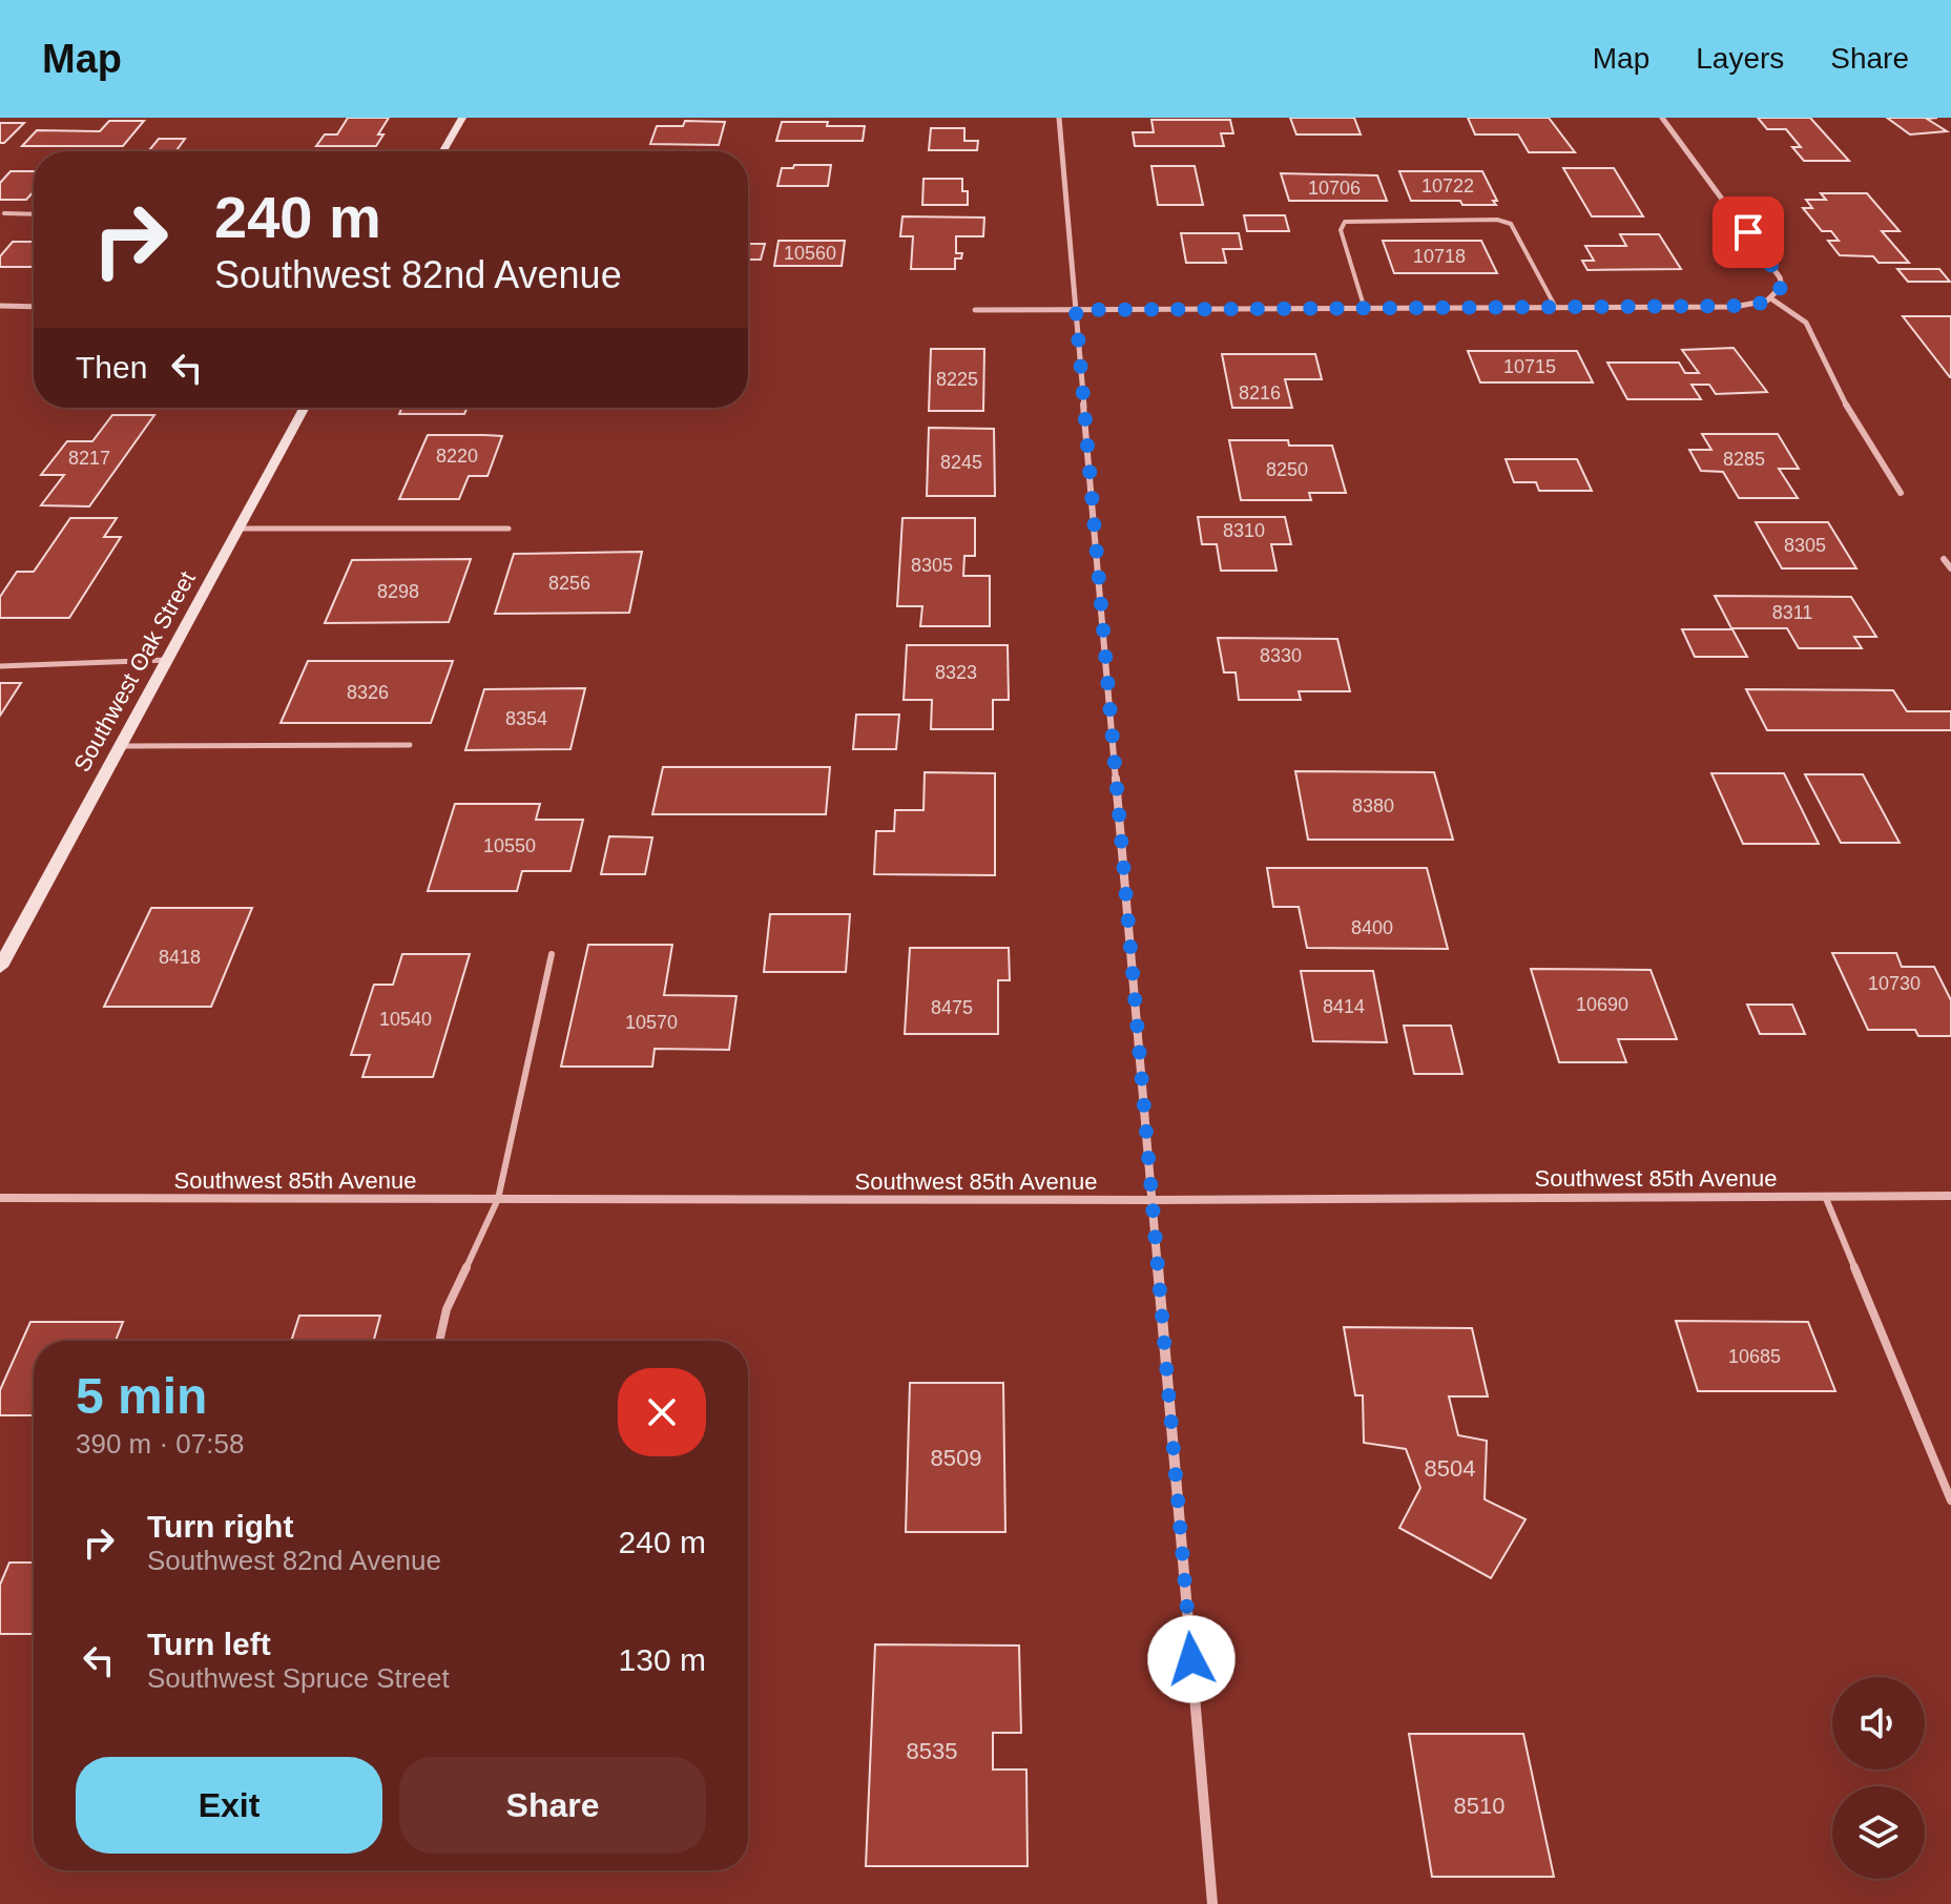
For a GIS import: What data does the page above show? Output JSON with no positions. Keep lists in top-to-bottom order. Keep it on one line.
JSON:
{"streets":{"street":["Southwest Oak Street","Southwest 85th Avenue"]},"house_numbers":["10722","10706","10560","10718","10715","8225","8216","8220","8217","8285","8245","8250","8310","8305","8305","8256","8298","8311","8330","8323","8326","8354","8380","10550","8400","8418","10730","10690","8414","8475","10540","10570","10685","8509","8504","8535","8510"],"page":{"header":"Map","nav":["Map","Layers","Share"],"turn":["240 m","Southwest 82nd Avenue"],"then":"Then","heading":["5 min","390 m · 07:58"],"list":[{"name":"Turn right","note":"Southwest 82nd Avenue","value":"240 m"},{"name":"Turn left","note":"Southwest Spruce Street","value":"130 m"}],"buttons":["Exit","Share"]}}
